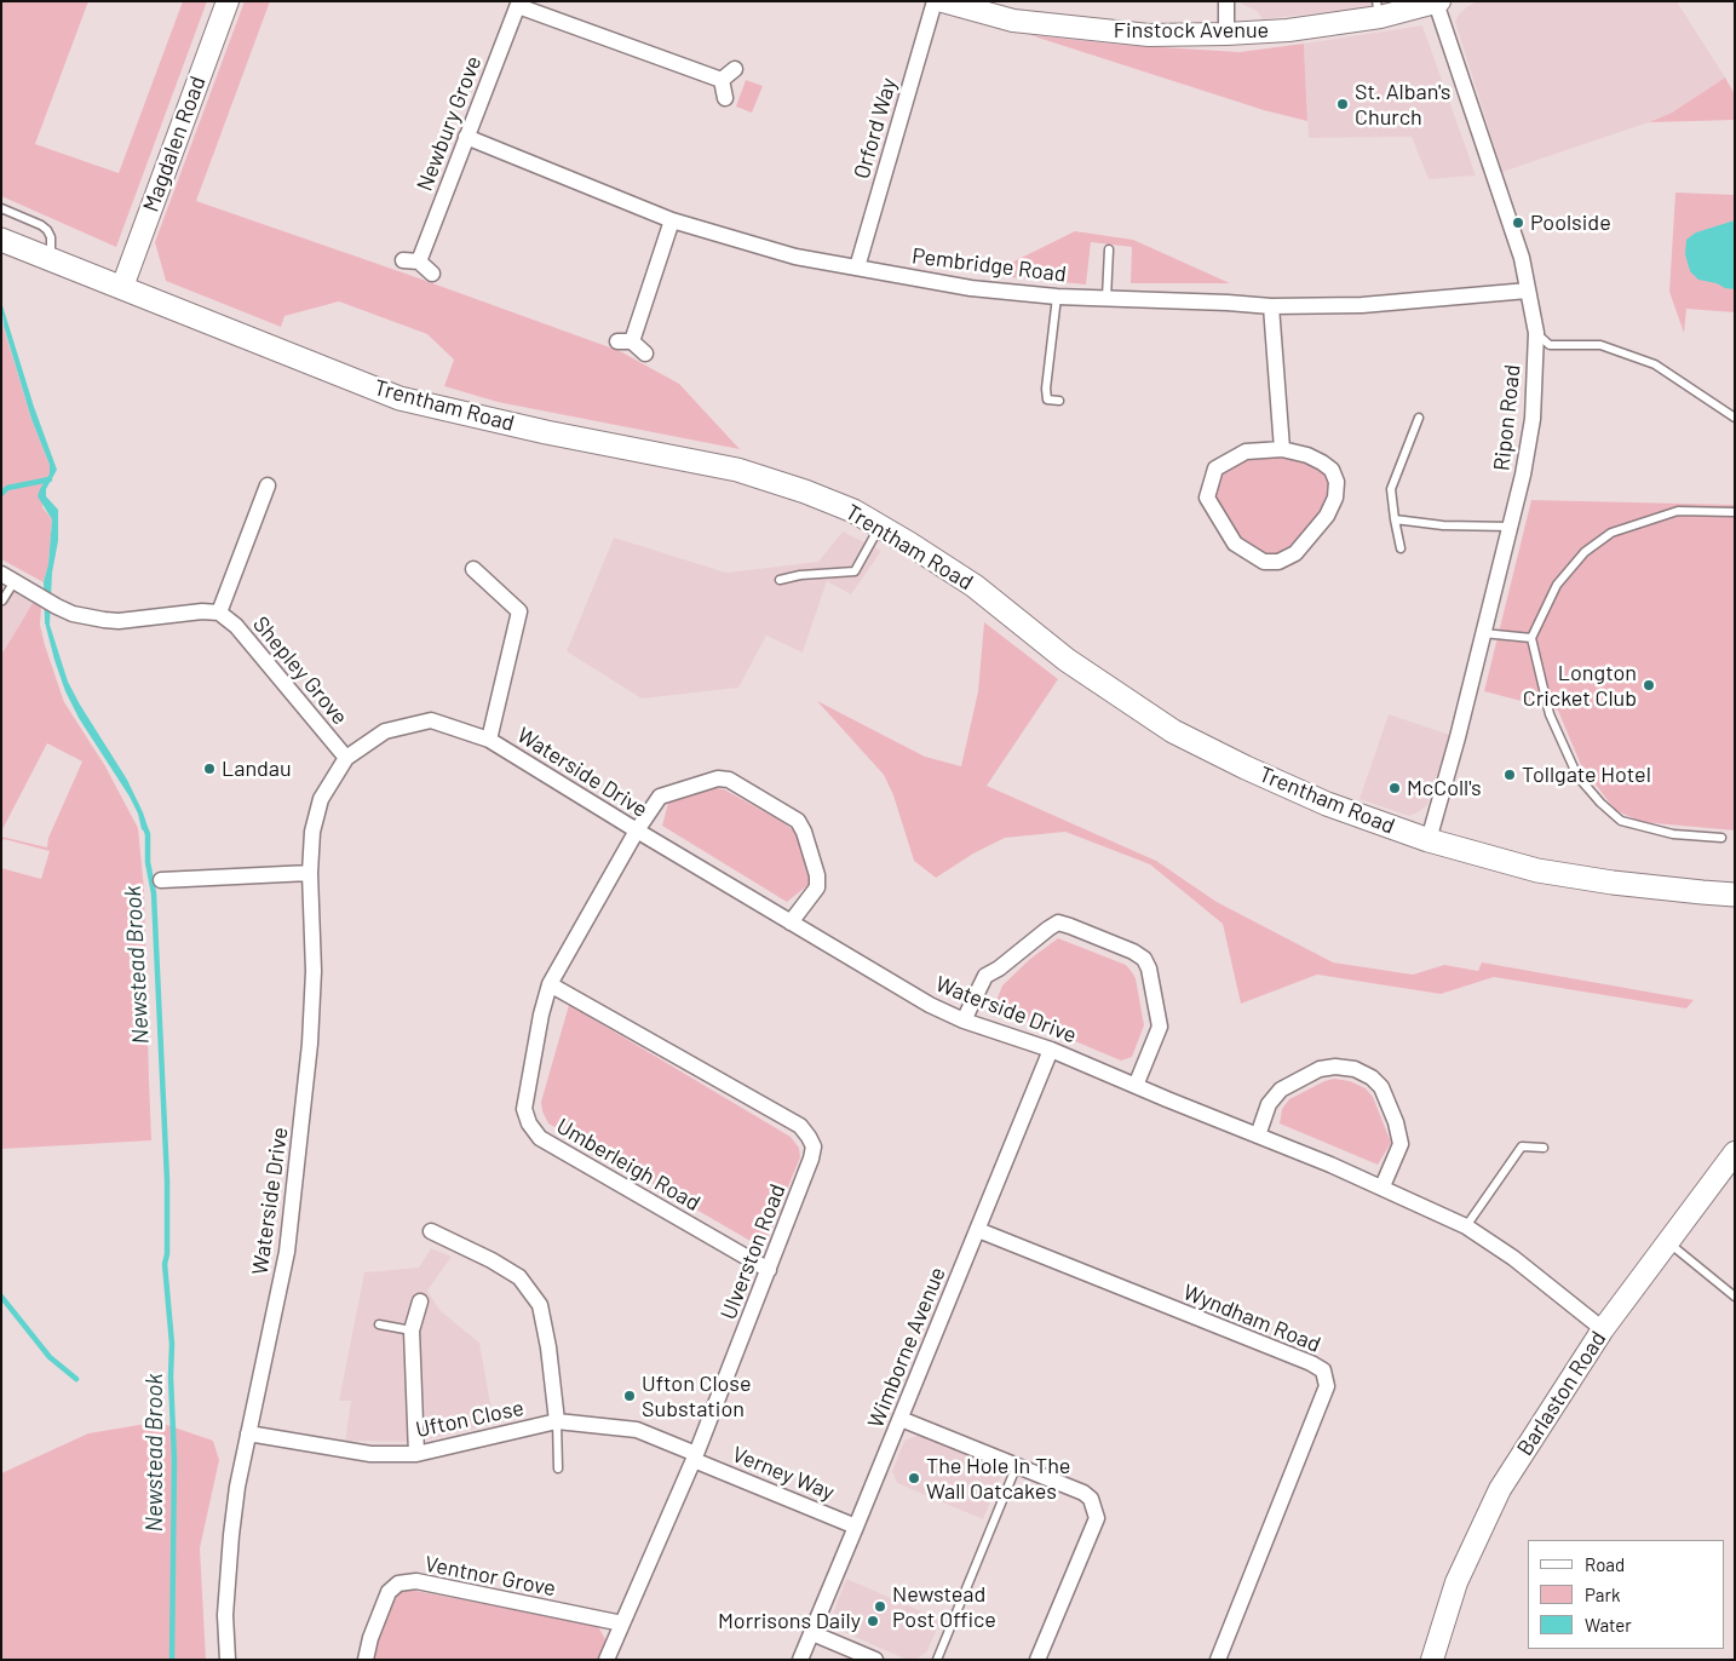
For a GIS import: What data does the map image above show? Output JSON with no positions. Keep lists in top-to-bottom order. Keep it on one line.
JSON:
{"streets":{"main road":["Trentham Road"],"street":["Finstock Avenue","Newbury Grove","Orford Way","Magdalen Road","Pembridge Road","Ripon Road","Shepley Grove","Waterside Drive","Umberleigh Road","Ulverston Road","Wyndham Road","Wimborne Avenue","Barlaston Road","Ufton Close","Verney Way","Ventnor Grove"]},"crossings":[["Finstock Avenue","Ripon Road"],["Newbury Grove","Pembridge Road"],["Orford Way","Pembridge Road"],["Magdalen Road","Trentham Road"],["Pembridge Road","Ripon Road"],["Trentham Road","Ripon Road"],["Shepley Grove","Waterside Drive"],["Waterside Drive","Umberleigh Road"],["Waterside Drive","Wimborne Avenue"],["Waterside Drive","Barlaston Road"],["Waterside Drive","Ufton Close"],["Umberleigh Road","Ulverston Road"],["Ulverston Road","Ufton Close"],["Ulverston Road","Verney Way"],["Ulverston Road","Ventnor Grove"],["Wyndham Road","Wimborne Avenue"],["Wimborne Avenue","Verney Way"],["Ufton Close","Verney Way"]],"water":["Newstead Brook"],"places":["St. Alban's Church","Poolside","Longton Cricket Club","Landau","Tollgate Hotel","McColl's","Ufton Close Substation","The Hole In The Wall Oatcakes","Newstead Post Office","Morrisons Daily"],"legend":["Road","Park","Water"]}
